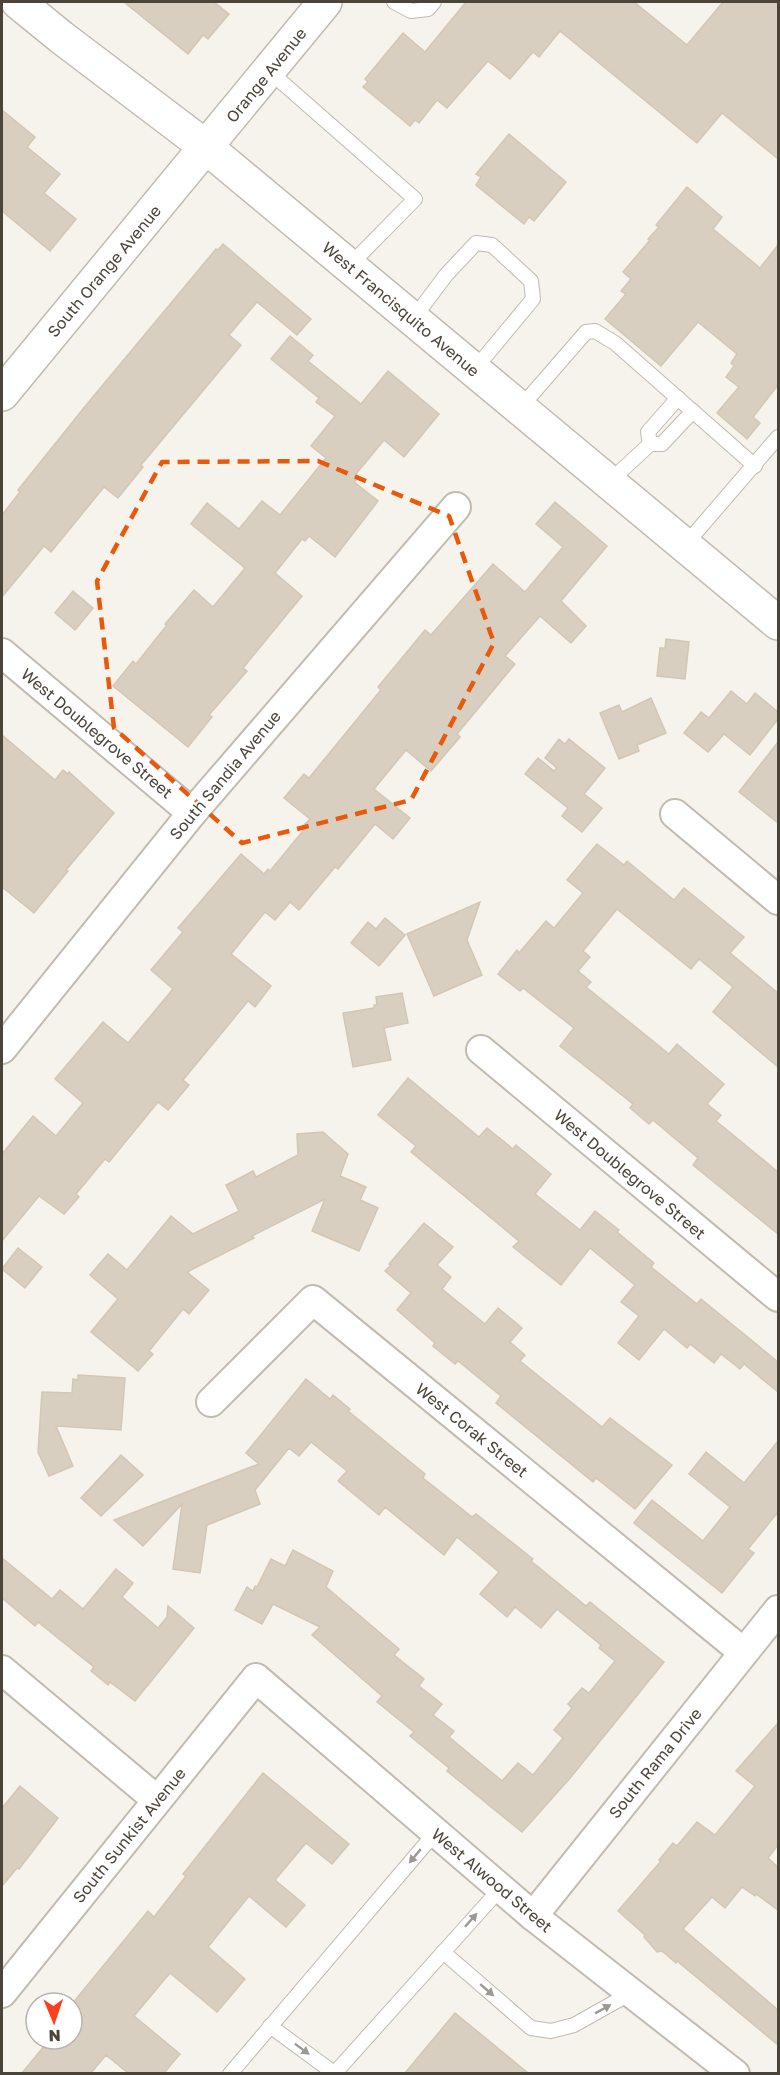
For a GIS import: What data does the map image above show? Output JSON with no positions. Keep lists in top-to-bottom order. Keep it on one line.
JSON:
{"streets":{"street":["Orange Avenue","South Orange Avenue","West Francisquito Avenue","West Doublegrove Street","South Sandia Avenue","West Corak Street","South Rama Drive","South Sunkist Avenue","West Alwood Street"]},"crossings":[["Orange Avenue","South Orange Avenue"],["Orange Avenue","West Francisquito Avenue"],["South Orange Avenue","West Francisquito Avenue"],["West Doublegrove Street","South Sandia Avenue"],["West Corak Street","South Rama Drive"],["South Rama Drive","West Alwood Street"],["South Sunkist Avenue","West Alwood Street"]],"north":"bottom"}
